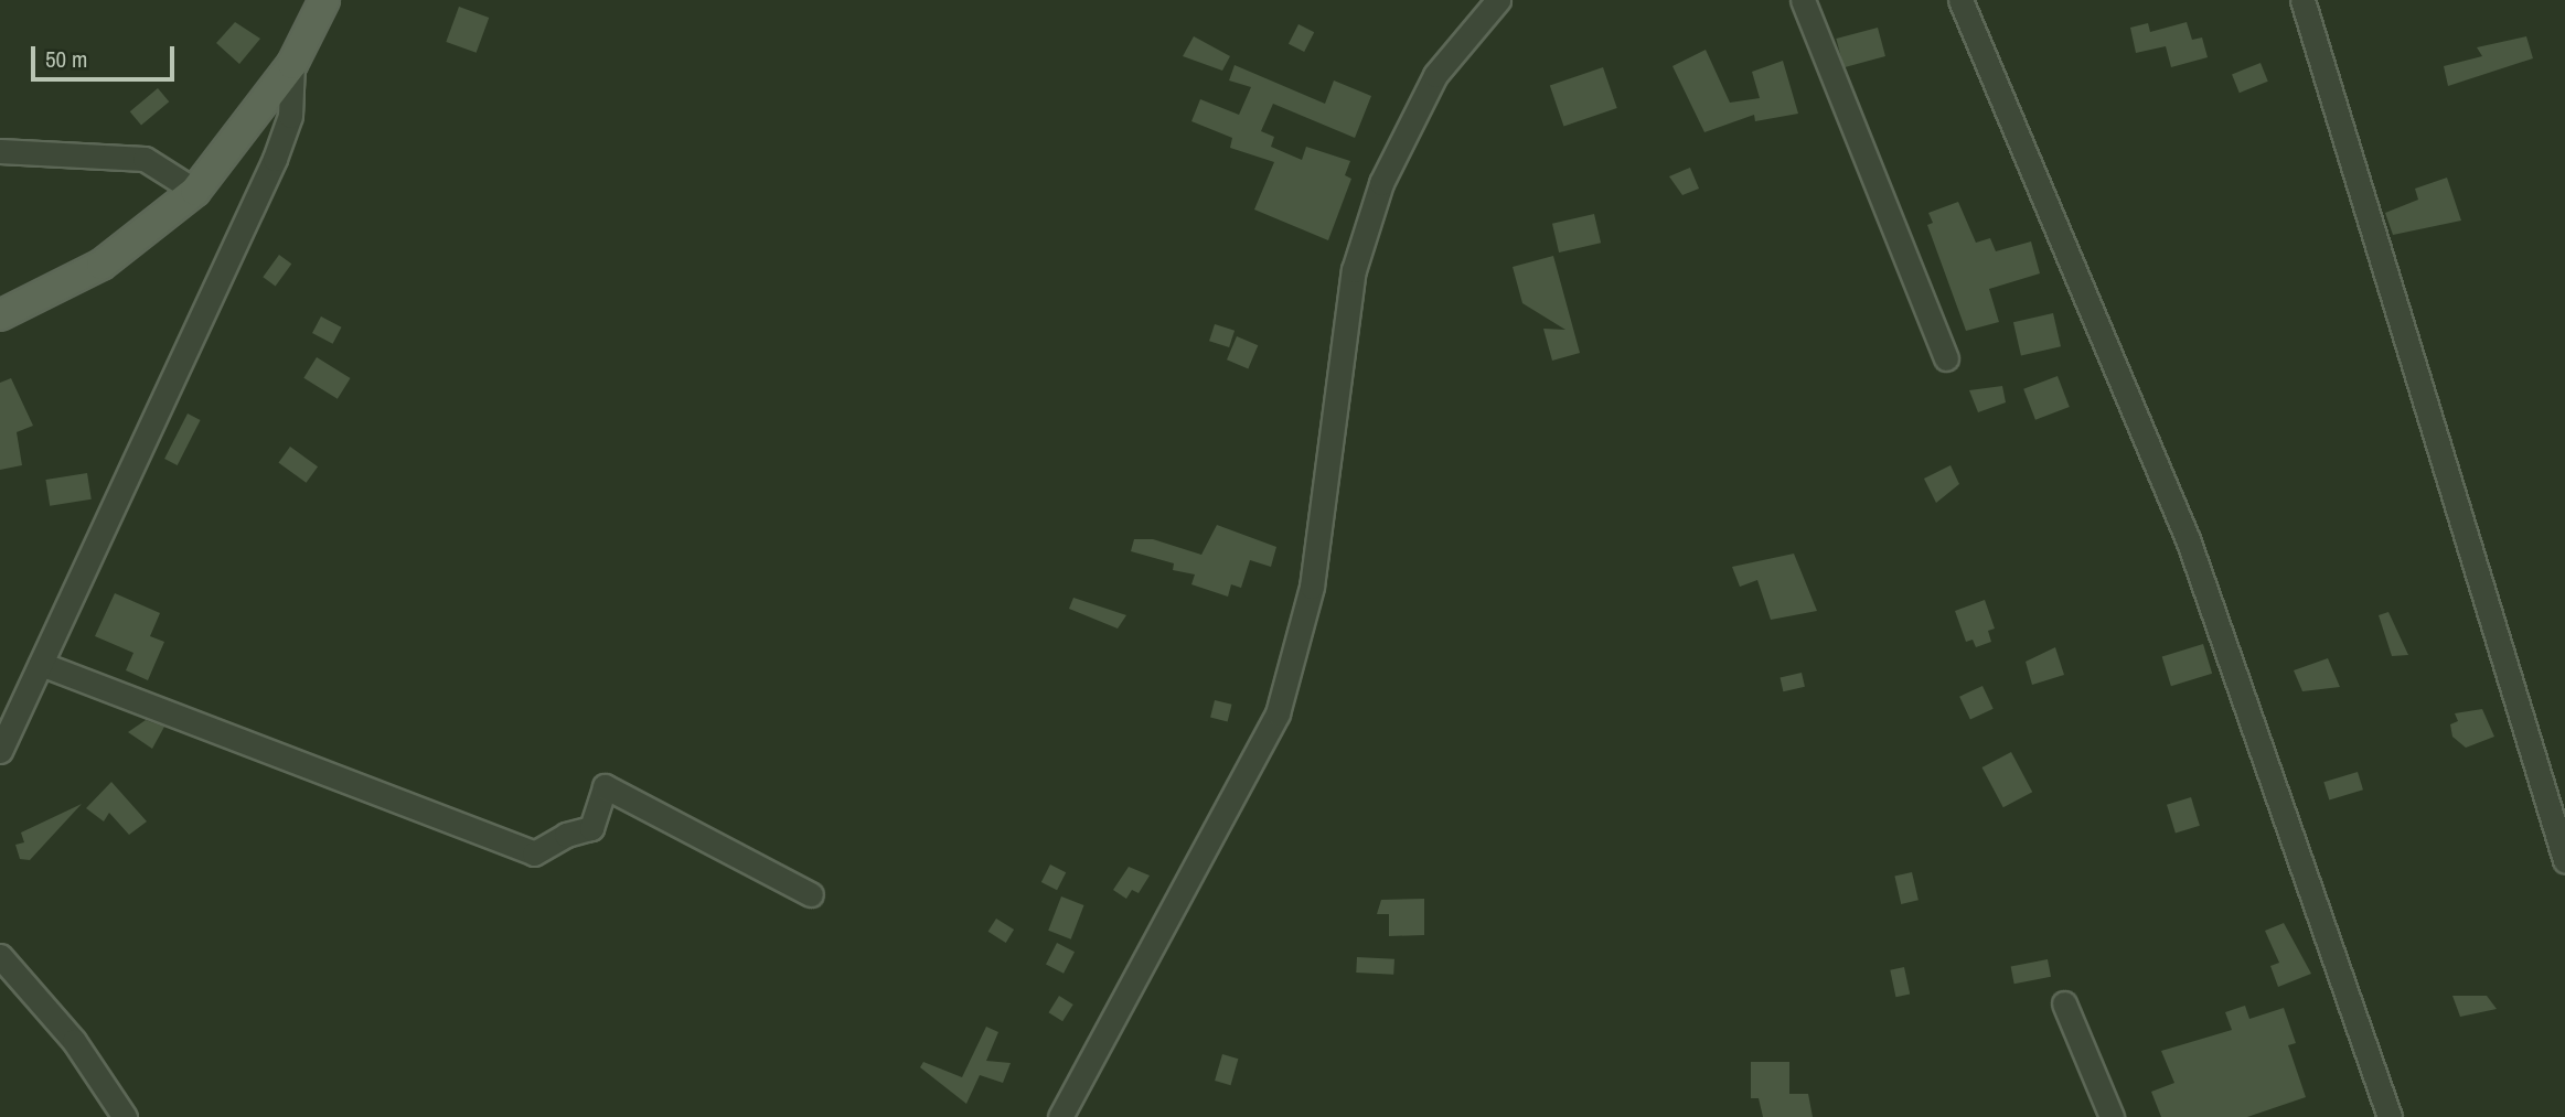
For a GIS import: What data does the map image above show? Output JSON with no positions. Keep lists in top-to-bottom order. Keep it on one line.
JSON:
{"scale_bar":"50 m"}
